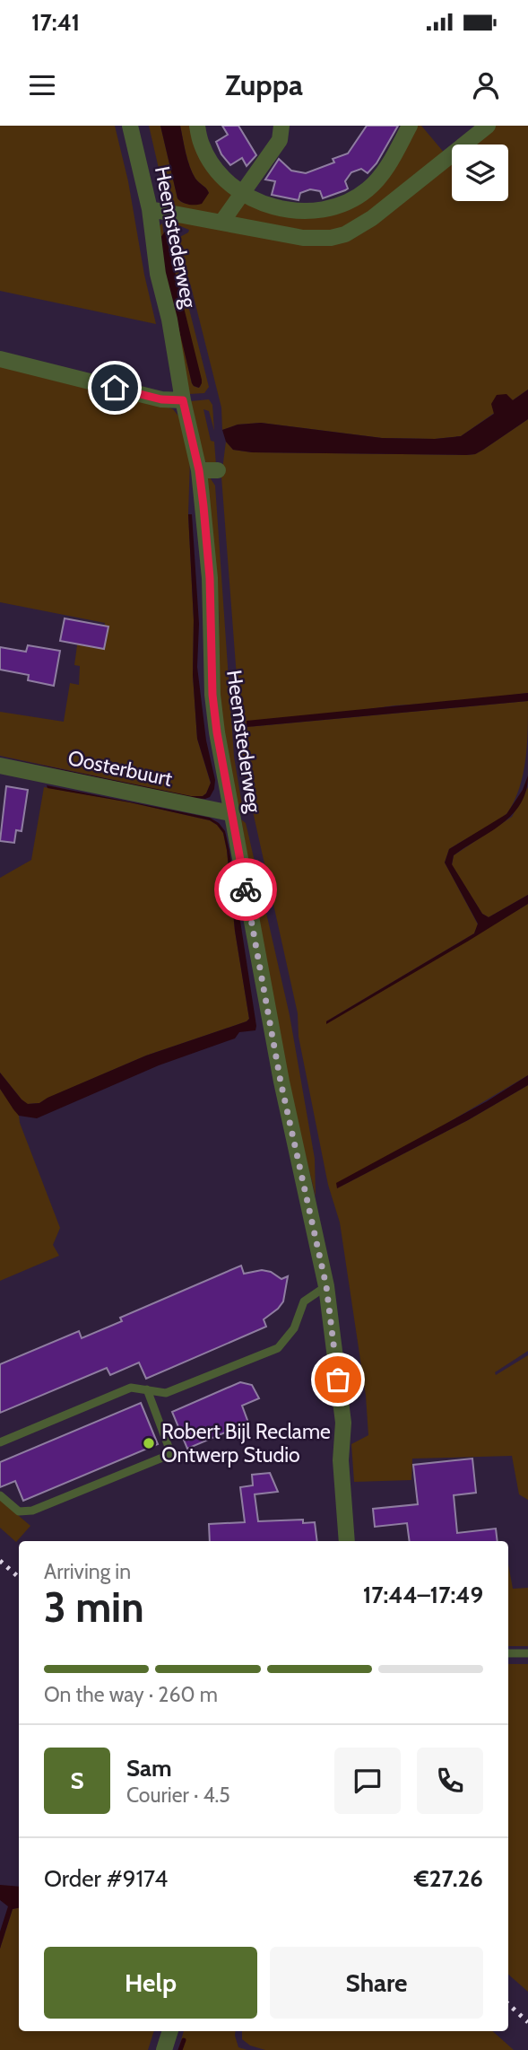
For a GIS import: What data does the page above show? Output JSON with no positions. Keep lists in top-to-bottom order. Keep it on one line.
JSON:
{"streets":{"street":["Heemstederweg","Oosterbuurt"]},"crossings":[["Heemstederweg","Oosterbuurt"]],"places":["Robert Bijl Reclame Ontwerp Studio"],"page":{"status":"17:41","header":"Zuppa","heading":["3 min","Arriving in","17:44–17:49"],"panel":["Sam","Courier · 4.5","Order #9174","€27.26"],"bar":"On the way · 260 m","round":"S","buttons":["Help","Share"]}}
